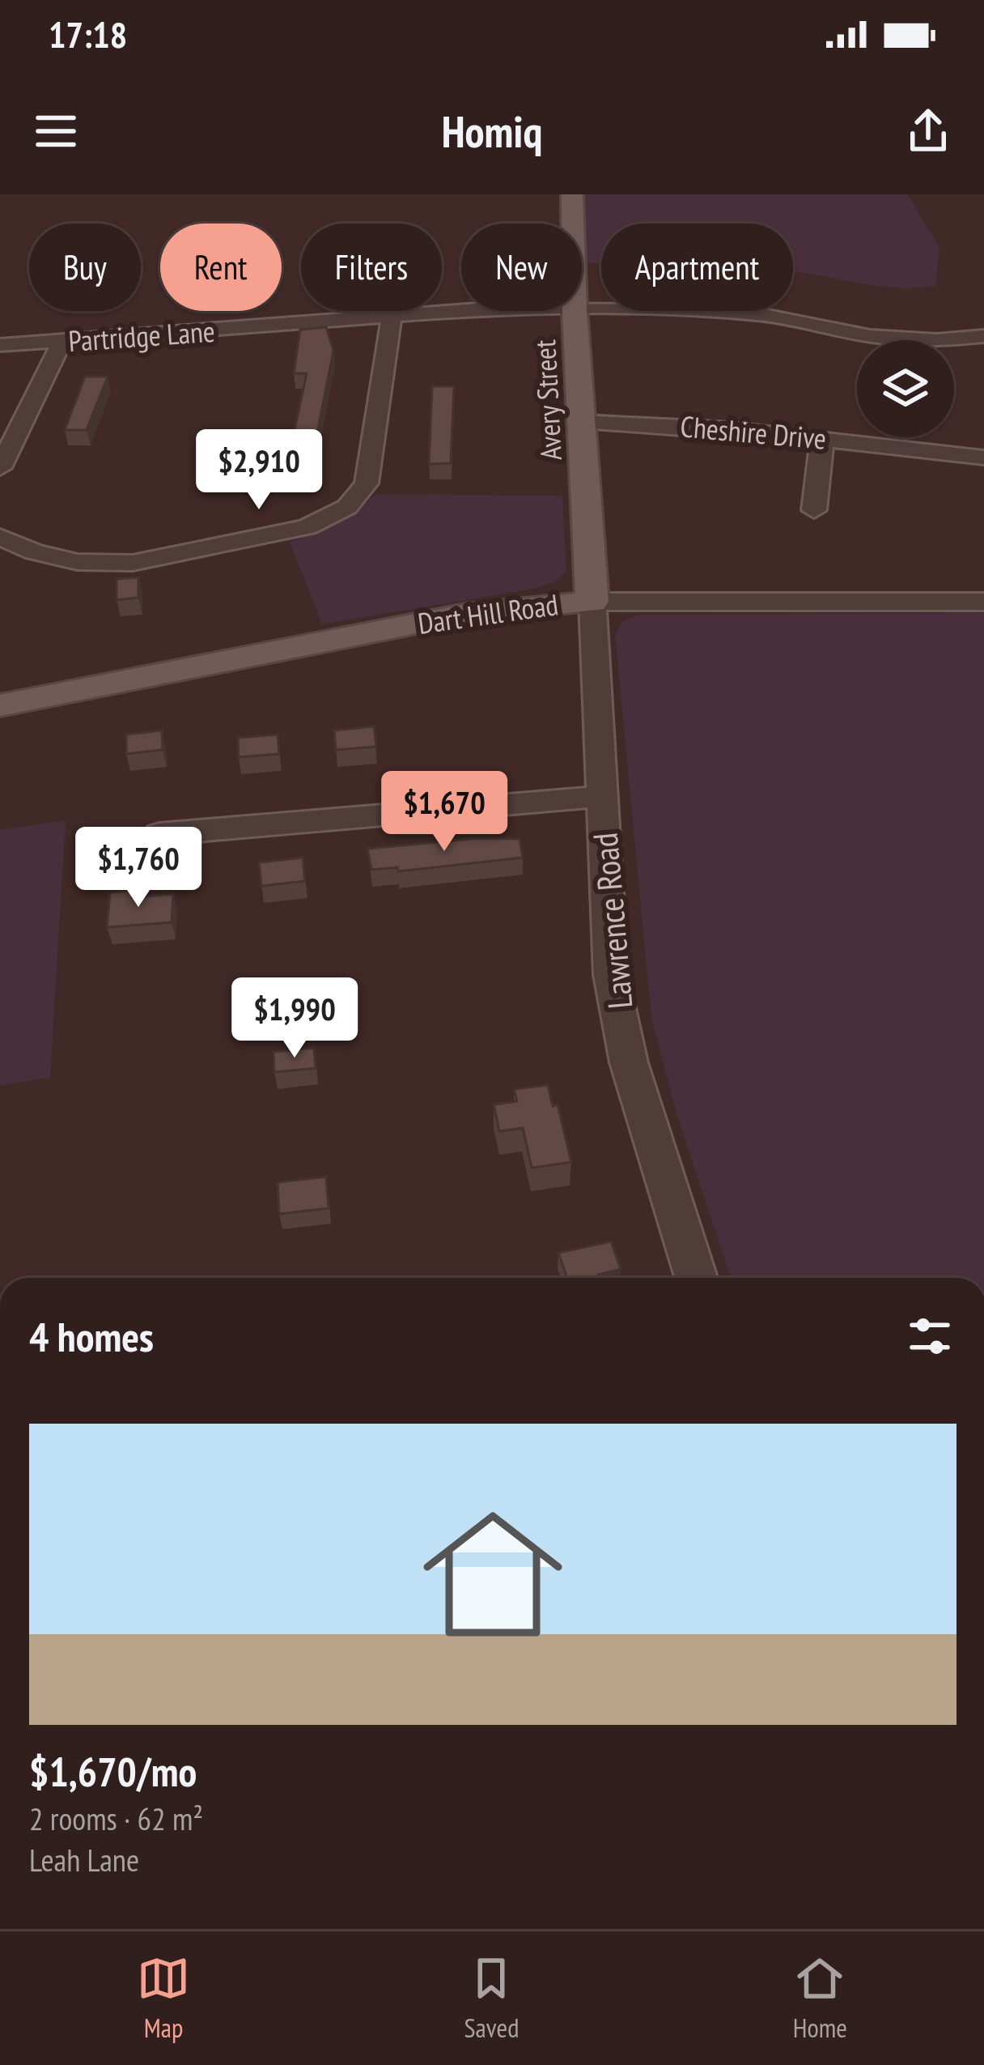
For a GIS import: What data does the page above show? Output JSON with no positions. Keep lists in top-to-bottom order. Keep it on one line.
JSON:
{"streets":{"main road":["Avery Street","Dart Hill Road"],"street":["Partridge Lane","Cheshire Drive","Lawrence Road"]},"crossings":[["Avery Street","Cheshire Drive"],["Avery Street","Dart Hill Road"],["Avery Street","Lawrence Road"],["Dart Hill Road","Lawrence Road"]],"page":{"status":"17:18","header":"Homiq","chip":["Buy","Rent","Filters","New","Apartment"],"price":["$2,910","$1,670","$1,760","$1,990"],"heading":"4 homes","list":[{"name":"$1,670/mo","note":"2 rooms · 62 m² · Leah Lane"}],"tabs":["Map","Saved","Home"]}}
